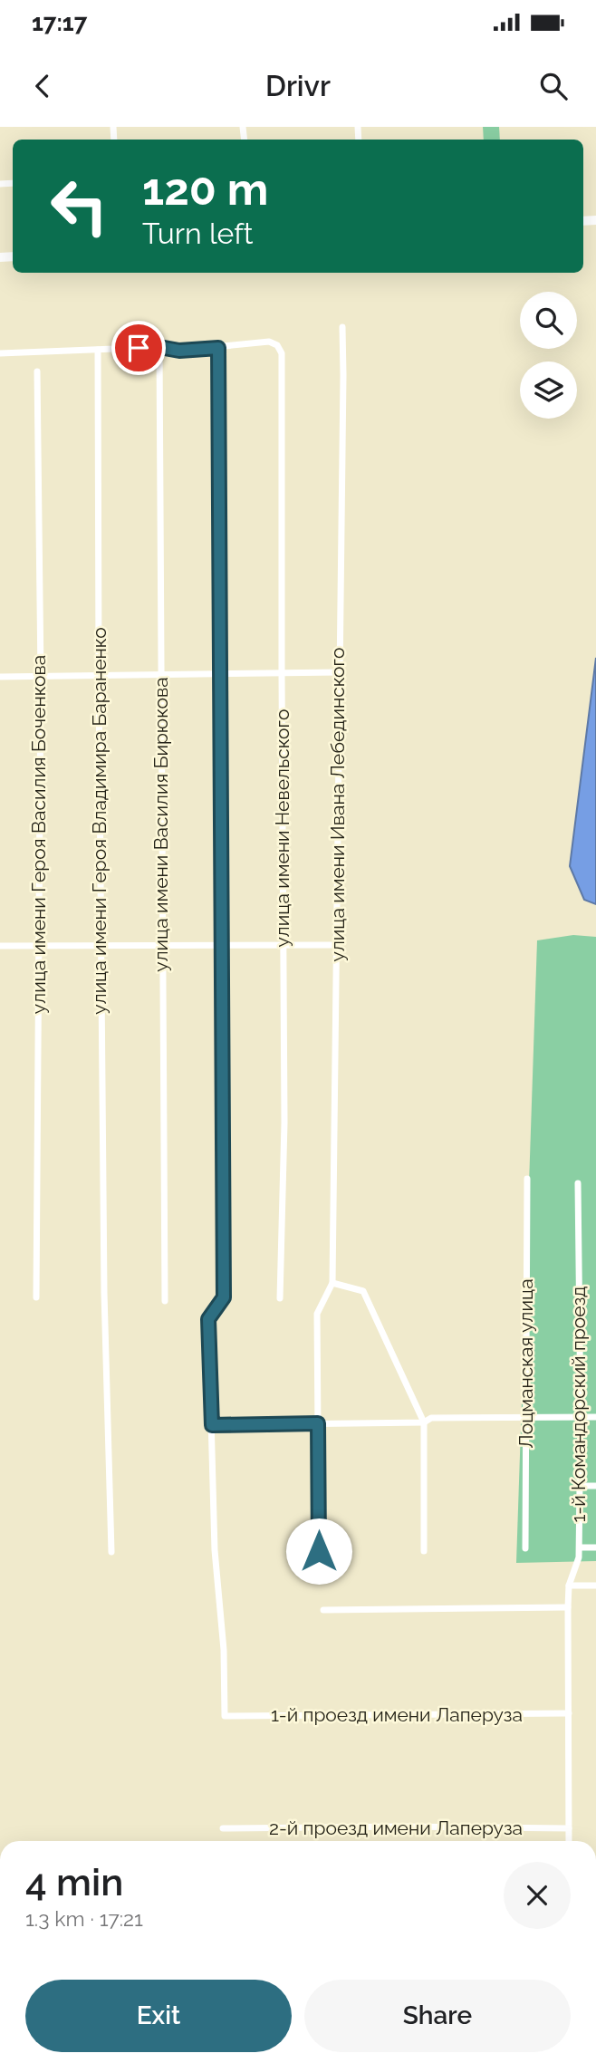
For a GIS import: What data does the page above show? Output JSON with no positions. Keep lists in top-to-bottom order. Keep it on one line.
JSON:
{"streets":{"street":["улица имени Ивана Лебединского","улица имени Героя Владимира Бараненко","улица имени Василия Бирюкова","улица имени Невельского","улица имени Героя Василия Боченкова","Лоцманская улица","1-й Командорский проезд","1-й проезд имени Лаперуза","2-й проезд имени Лаперуза"]},"crossings":[["1-й Командорский проезд","1-й проезд имени Лаперуза"],["1-й Командорский проезд","2-й проезд имени Лаперуза"]],"page":{"status":"17:17","header":"Drivr","turn":["120 m","Turn left"],"heading":["4 min","1.3 km · 17:21"],"buttons":["Exit","Share"]}}
